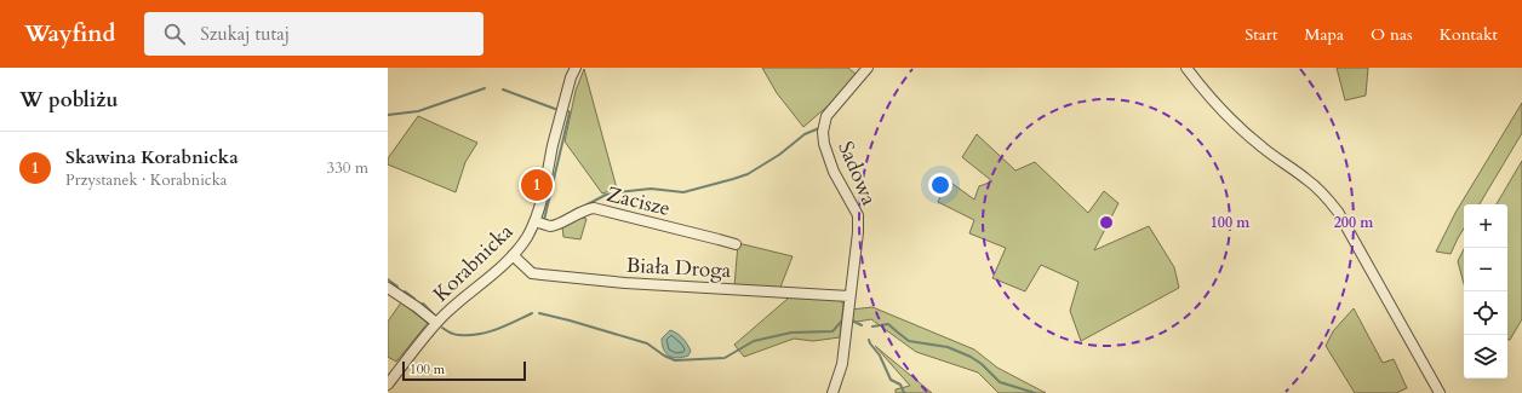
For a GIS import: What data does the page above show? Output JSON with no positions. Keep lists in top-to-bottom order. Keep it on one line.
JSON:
{"streets":{"street":["Sadowa","Zacisze","Korabnicka","Biała Droga"]},"crossings":[["Sadowa","Biała Droga"],["Zacisze","Korabnicka"],["Korabnicka","Biała Droga"]],"scale_bar":"100 m","page":{"header":"Wayfind","search":"Szukaj tutaj","nav":["Start","Mapa","O nas","Kontakt"],"heading":"W pobliżu","list":[{"mark":"1","name":"Skawina Korabnicka","note":"Przystanek · Korabnicka","value":"330 m"}],"pins":"1","map_buttons":["+","−"],"scale":"100 m"},"rings":["100 m","200 m"]}
